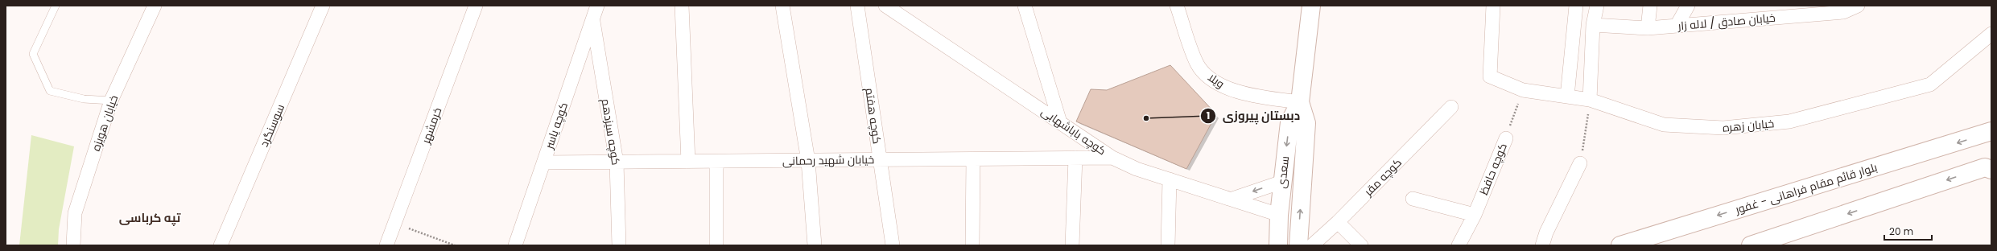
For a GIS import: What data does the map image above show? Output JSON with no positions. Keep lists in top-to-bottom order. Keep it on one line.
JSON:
{"streets":{"main road":["سعدی","بلوار قائم مقام فراهانی - غفور"],"street":["خیابان صادق / لاله زار","ویلا","کوچه هفتم","خیابان هویزه","سوسنگرد","خرمشهر","کوچه یاسر","خیابان زهره","کوچه باباشهابی","کوچه سیزدهم","خیابان شهید رحمانی","کوچه حافظ","کوچه مقر"]},"crossings":[["ویلا","سعدی"],["کوچه هفتم","خیابان شهید رحمانی"],["کوچه یاسر","کوچه سیزدهم"],["کوچه یاسر","خیابان شهید رحمانی"],["خیابان زهره","کوچه حافظ"],["کوچه باباشهابی","خیابان شهید رحمانی"],["کوچه باباشهابی","سعدی"],["کوچه سیزدهم","خیابان شهید رحمانی"],["سعدی","کوچه مقر"]],"districts":["تپه کرباسی"],"places":["دبستان پیروزی"],"scale_bar":"20 m"}
